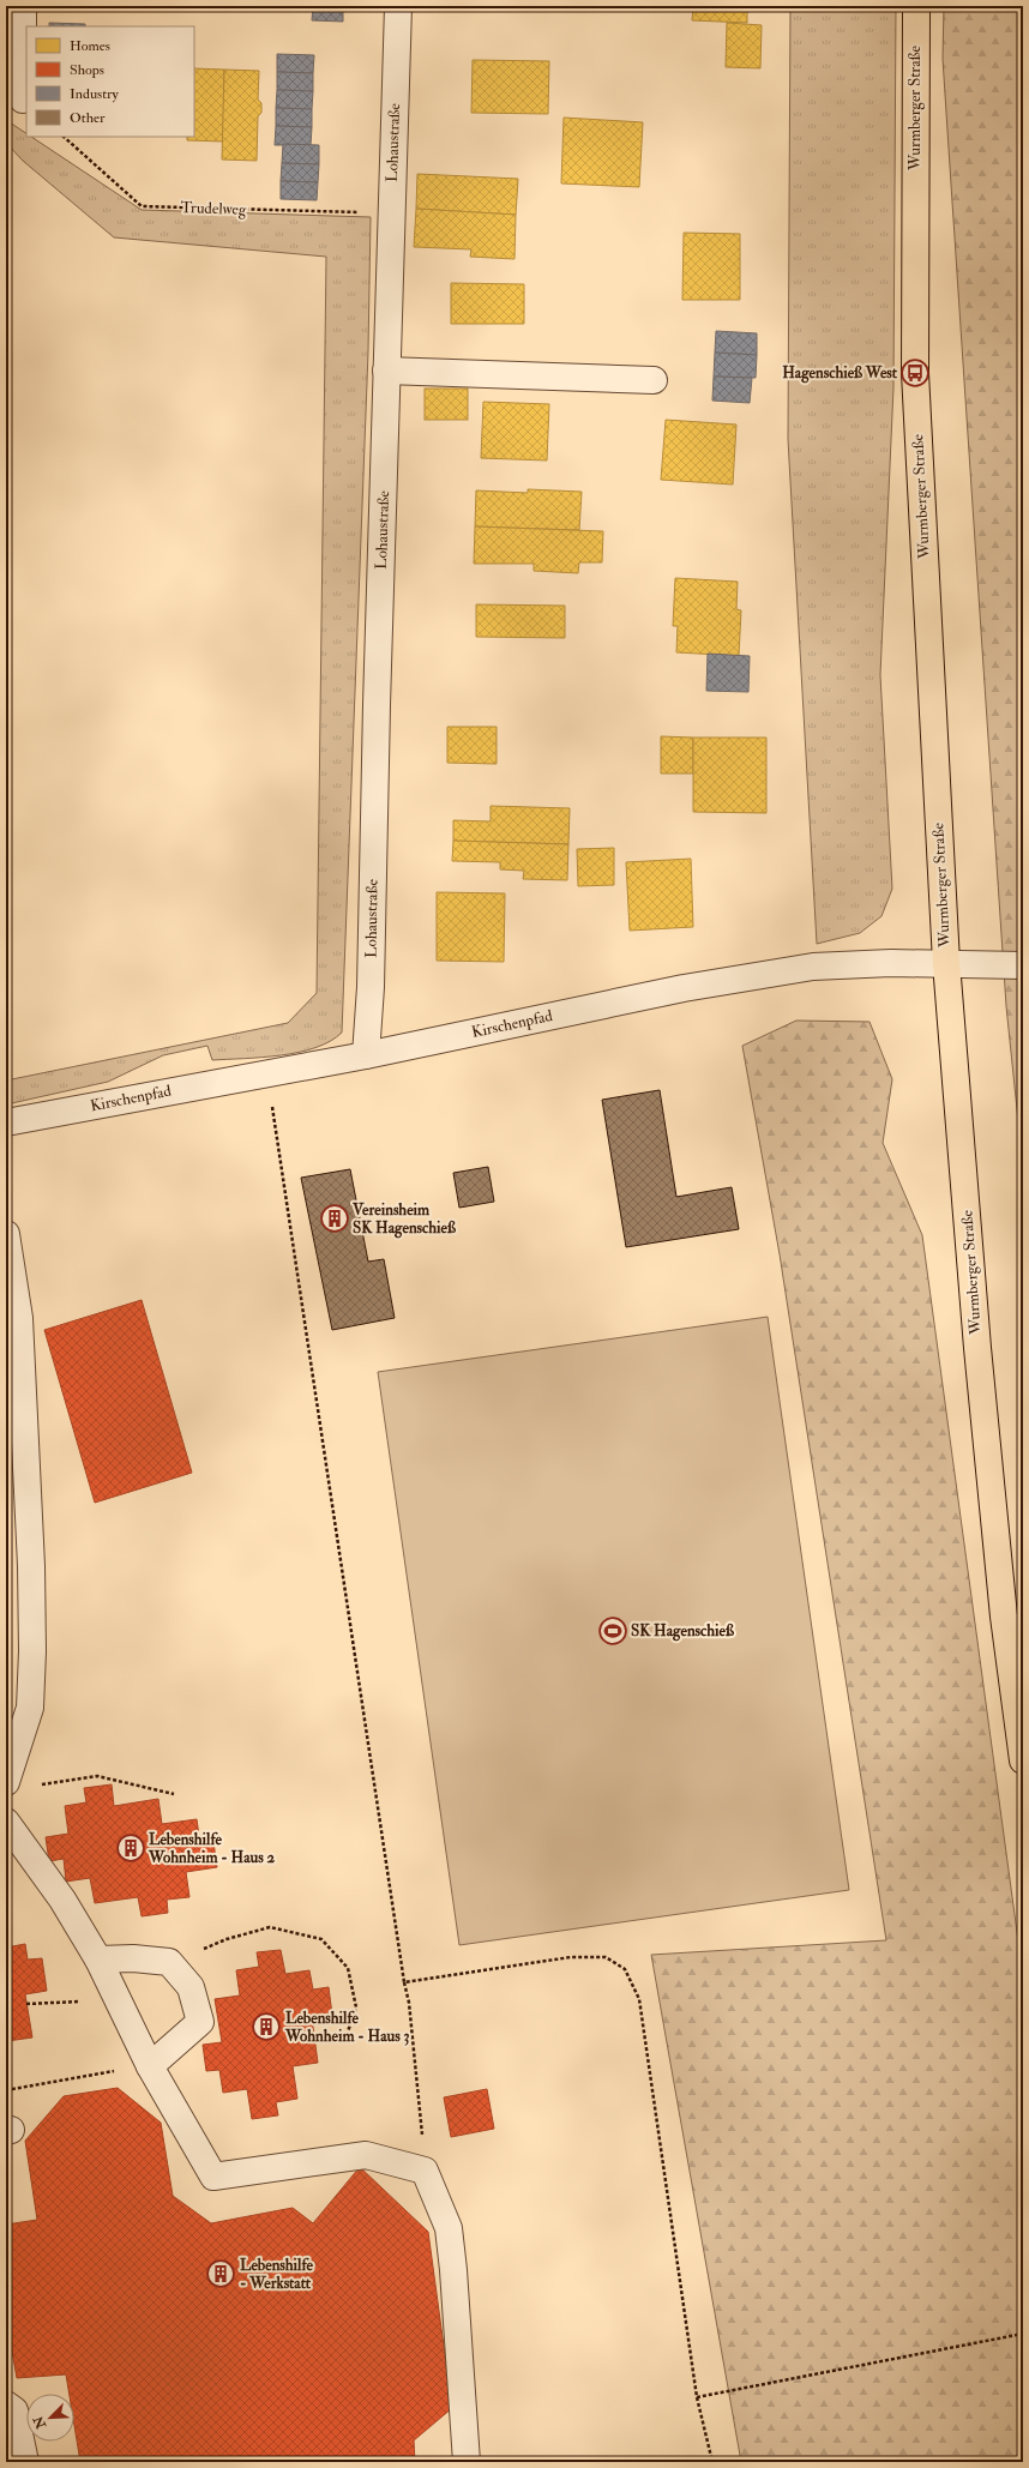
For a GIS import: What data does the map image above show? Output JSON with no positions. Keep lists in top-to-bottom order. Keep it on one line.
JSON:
{"streets":{"main road":["Wurmberger Straße"],"street":["Lohaustraße","Kirschenpfad"],"path":["Trudelweg"]},"crossings":[["Wurmberger Straße","Kirschenpfad"],["Lohaustraße","Trudelweg"],["Lohaustraße","Kirschenpfad"]],"places":{"bus stop":["Hagenschieß West"],"building":["Vereinsheim SK Hagenschieß","Lebenshilfe Wohnheim - Haus 2","Lebenshilfe Wohnheim - Haus 3","Lebenshilfe - Werkstatt"],"sports":["SK Hagenschieß"]},"legend":["Homes","Shops","Industry","Other"],"north":"bottom left"}
